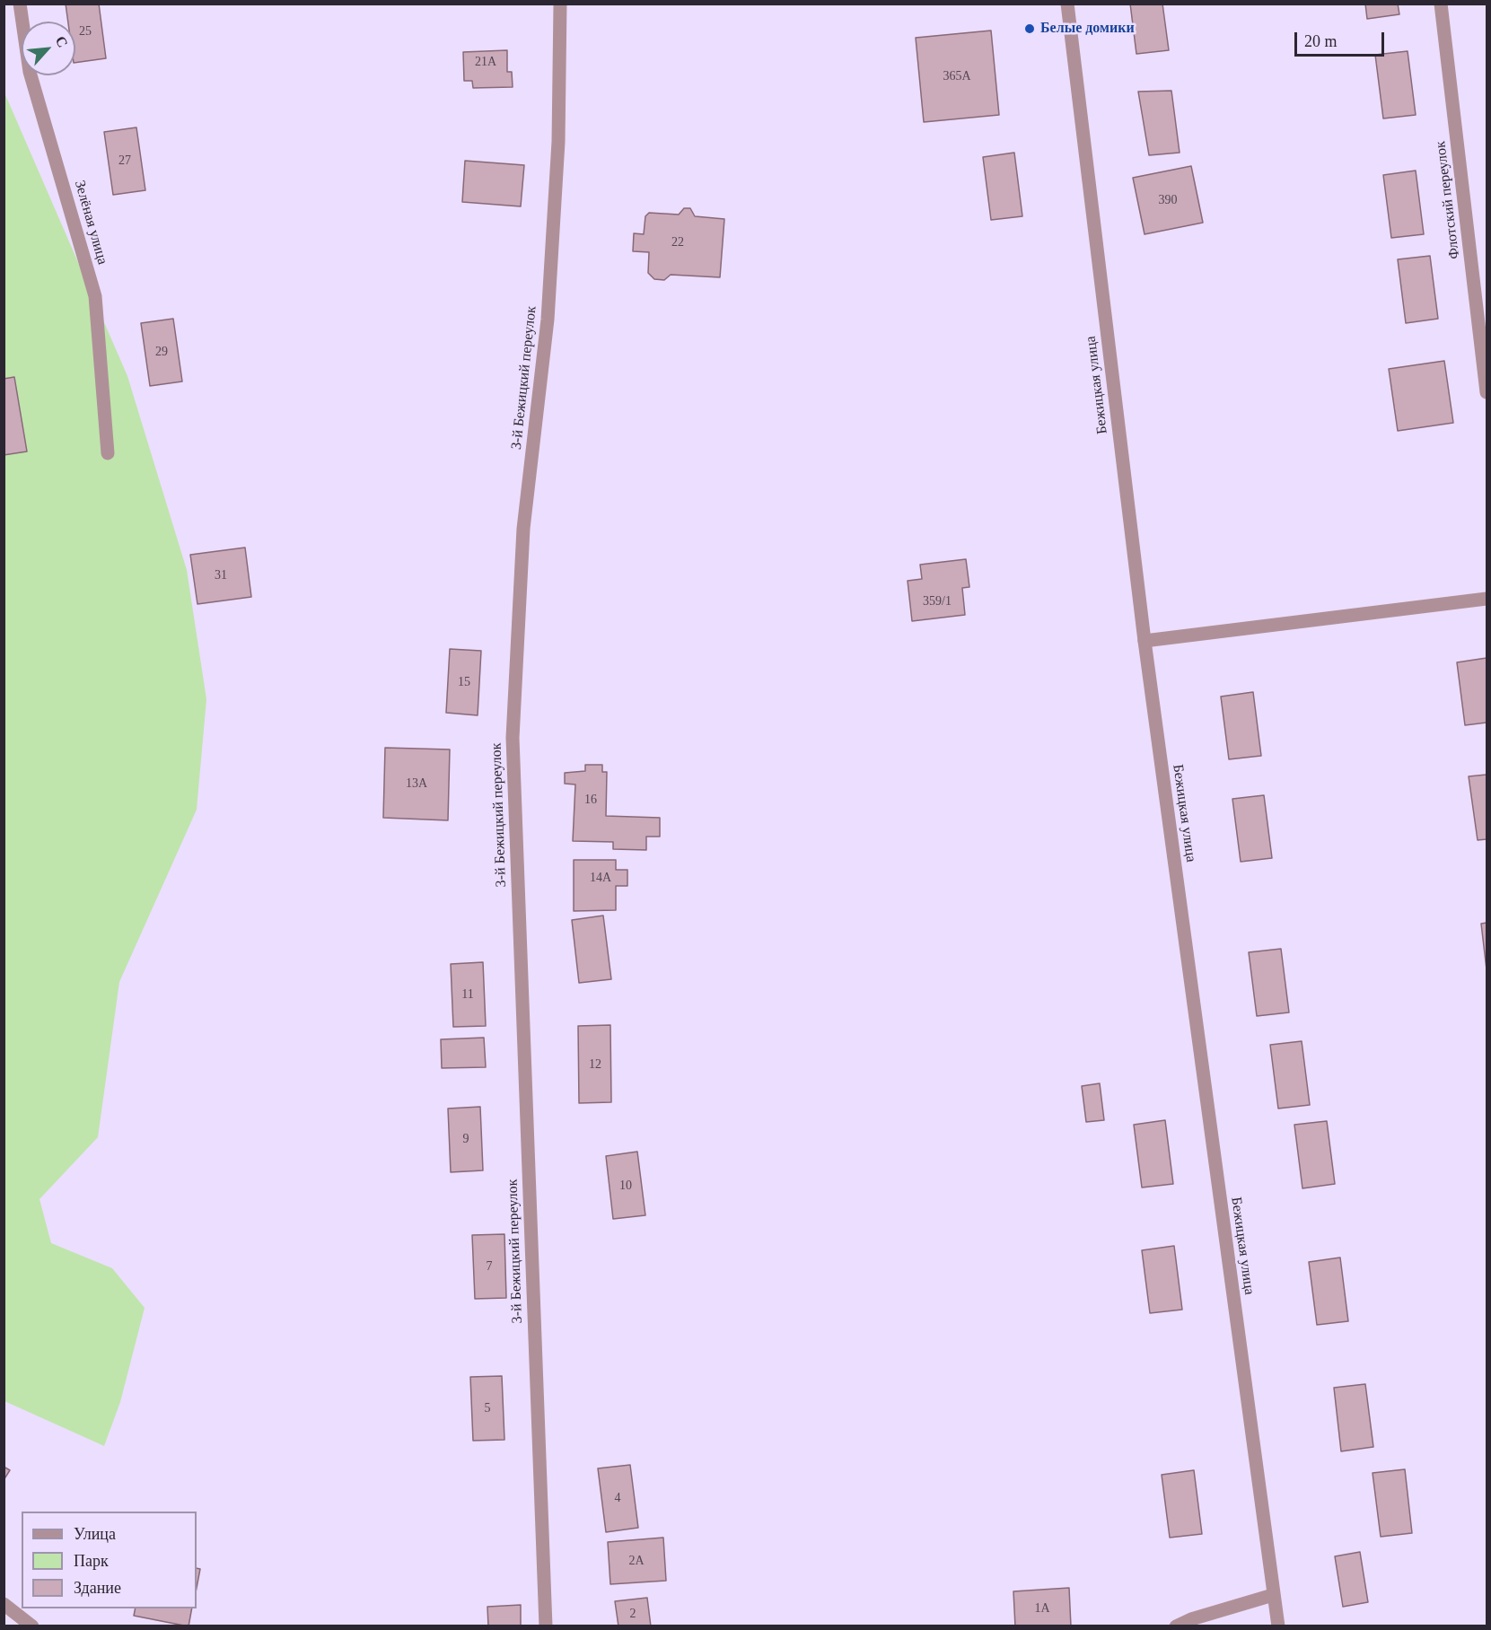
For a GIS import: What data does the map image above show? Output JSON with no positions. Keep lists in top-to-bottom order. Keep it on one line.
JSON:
{"streets":{"street":["Флотский переулок","Зелёная улица","3-й Бежицкий переулок","Бежицкая улица"]},"places":["Белые домики"],"house_numbers":["25","21А","365А","27","390","22","29","31","359/1","15","13А","16","14А","11","12","9","10","7","5","4","2А","1А","2"],"legend":["Улица","Парк","Здание"],"scale_bar":"20 m","north":"top right"}
